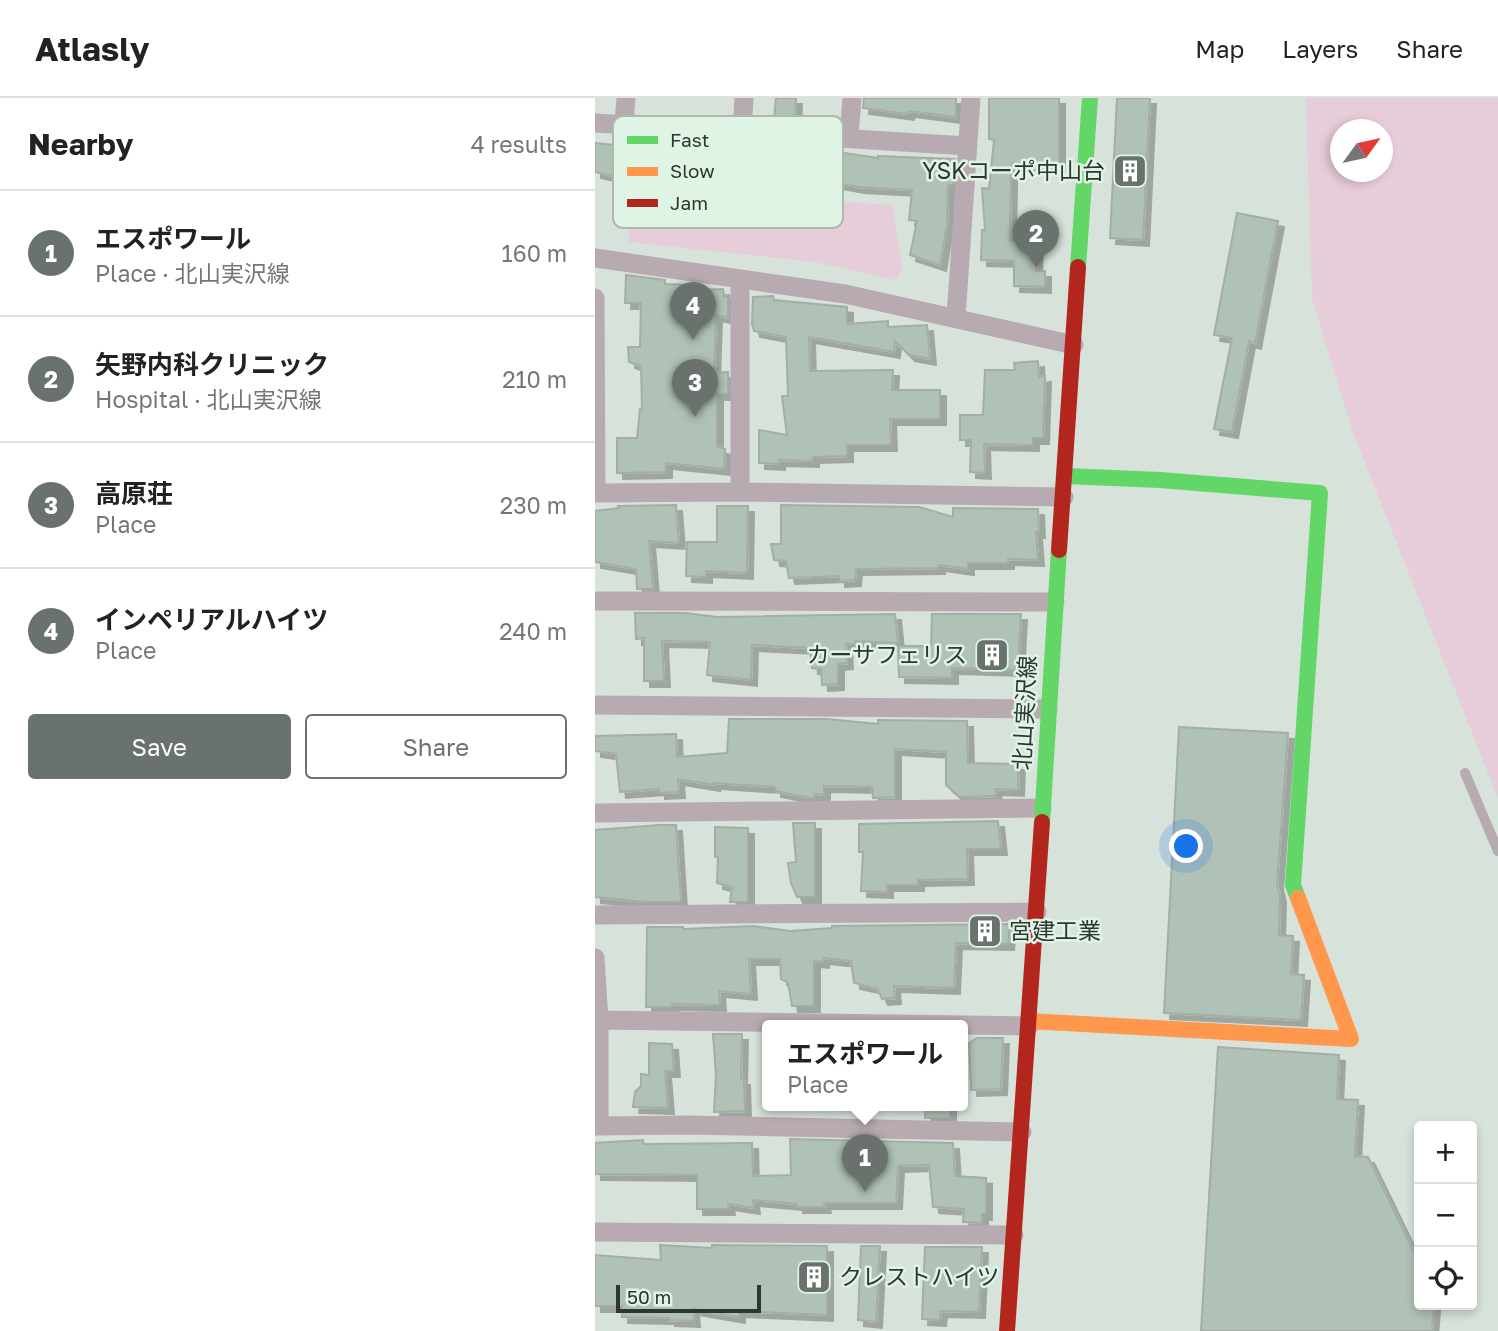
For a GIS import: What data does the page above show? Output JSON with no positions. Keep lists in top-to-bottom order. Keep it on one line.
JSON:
{"streets":{"street":["北山実沢線"]},"places":{"building":["YSKコーポ中山台","カーサフェリス","宮建工業","クレストハイツ"]},"legend":["Fast","Slow","Jam"],"scale_bar":"50 m","north":"top right","page":{"header":"Atlasly","nav":["Map","Layers","Share"],"heading":["Nearby","4 results"],"list":[{"mark":"1","name":"エスポワール","note":"Place · 北山実沢線","value":"160 m"},{"mark":"2","name":"矢野内科クリニック","note":"Hospital · 北山実沢線","value":"210 m"},{"mark":"3","name":"高原荘","note":"Place","value":"230 m"},{"mark":"4","name":"インペリアルハイツ","note":"Place","value":"240 m"}],"pins":["2","4","3","1"],"buttons":["Save","Share"],"popup":["エスポワール","Place"],"map_buttons":["+","−"],"scale":"50 m"}}
